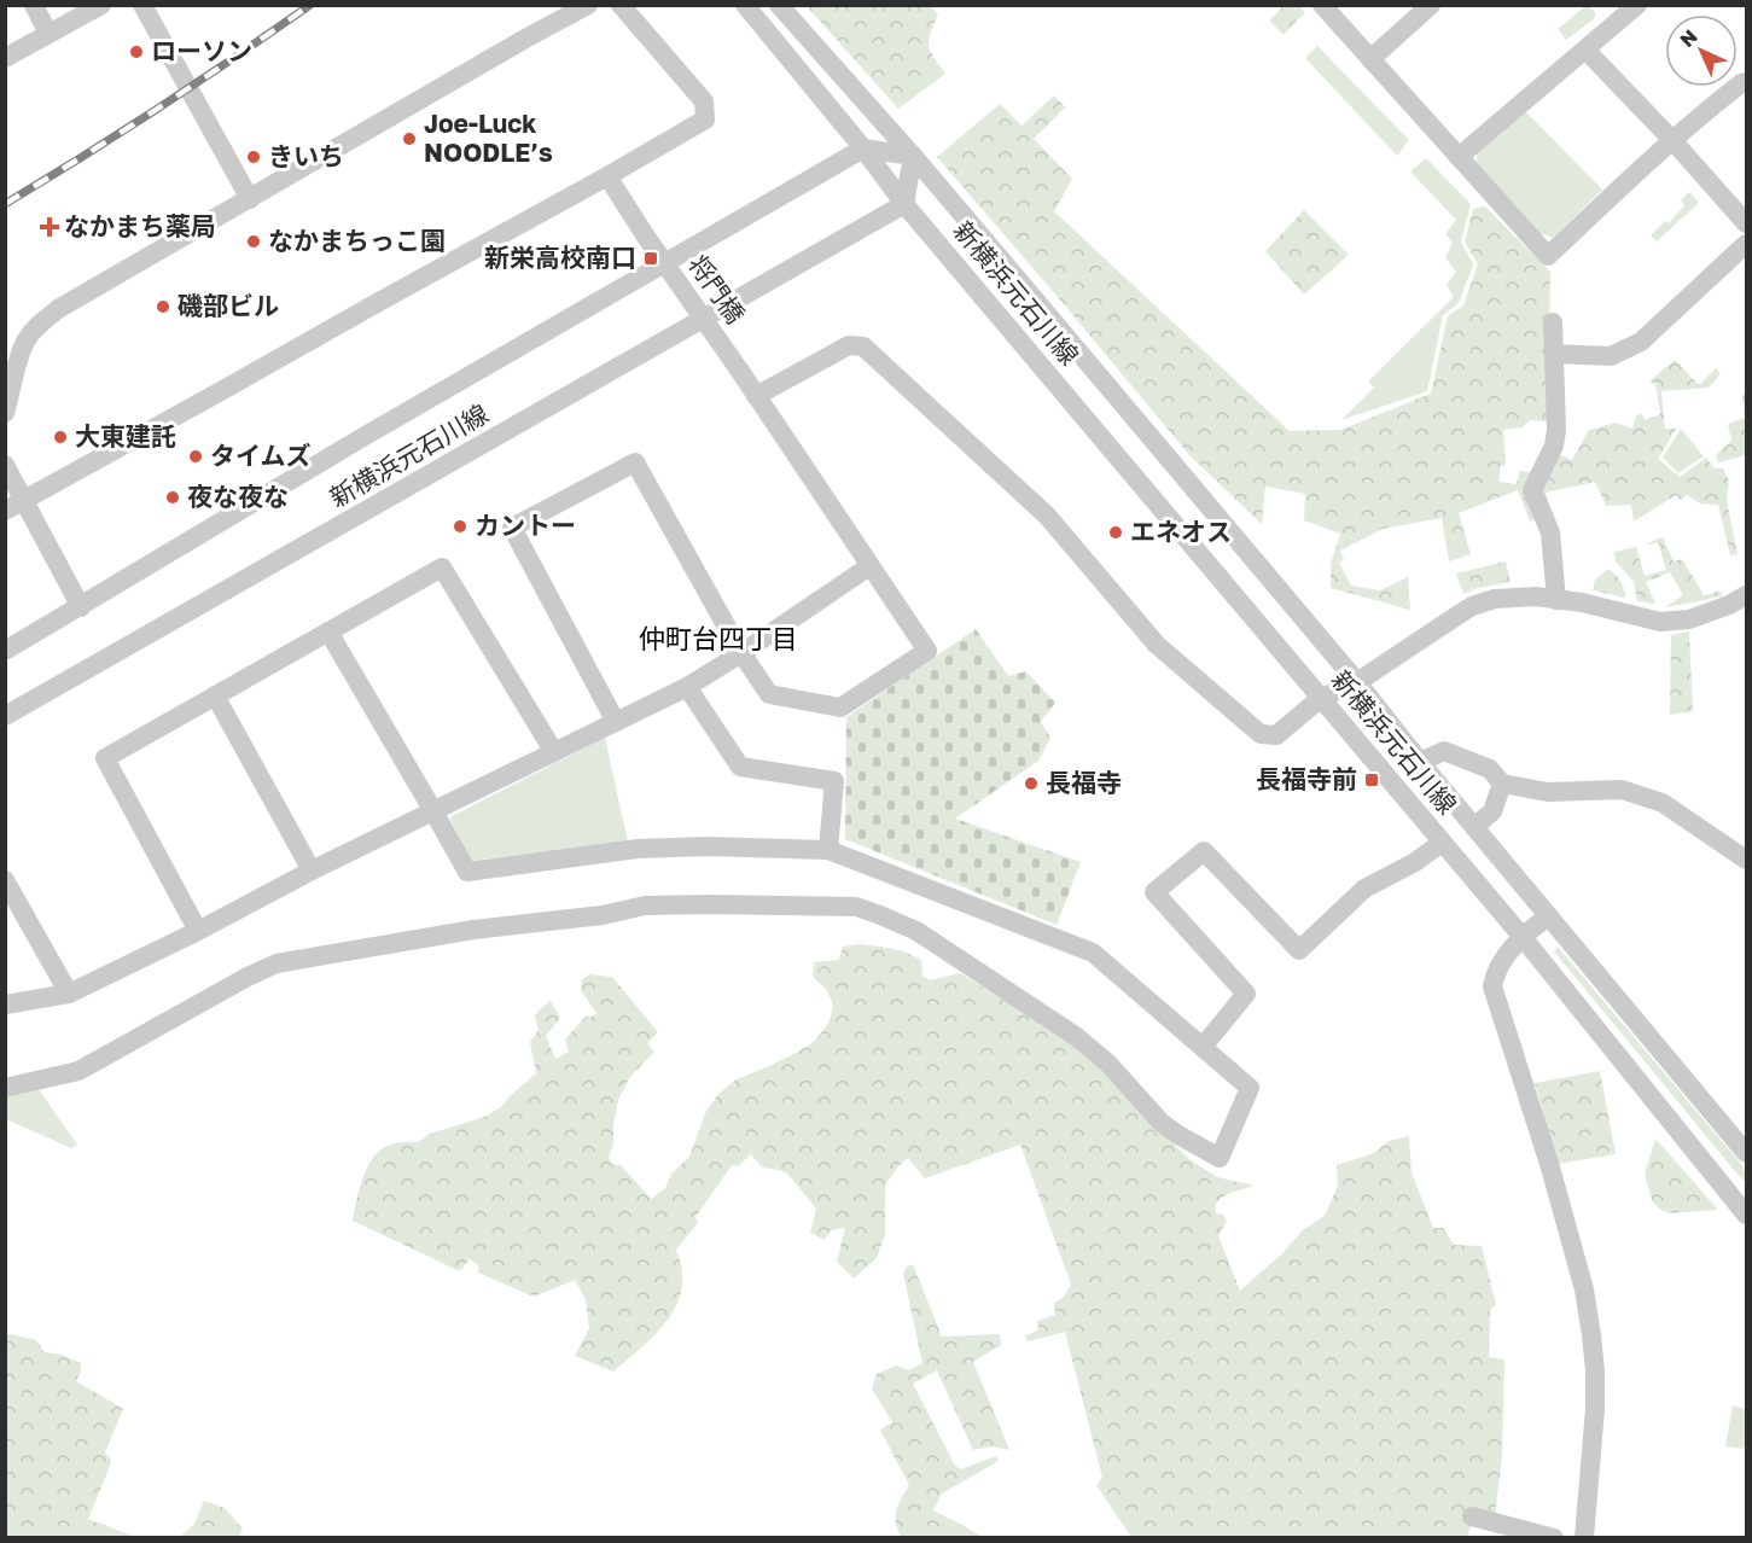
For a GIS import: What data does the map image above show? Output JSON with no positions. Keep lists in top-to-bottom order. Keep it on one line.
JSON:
{"streets":{"street":["将門橋","新横浜元石川線"]},"districts":["仲町台四丁目"],"places":{"other":["ローソン","Joe-Luck NOODLE’s","きいち","なかまちっこ園","磯部ビル","大東建託","タイムズ","夜な夜な","カントー","エネオス","長福寺"],"health":["なかまち薬局"],"transit":["新栄高校南口","長福寺前"]},"north":"top left"}
